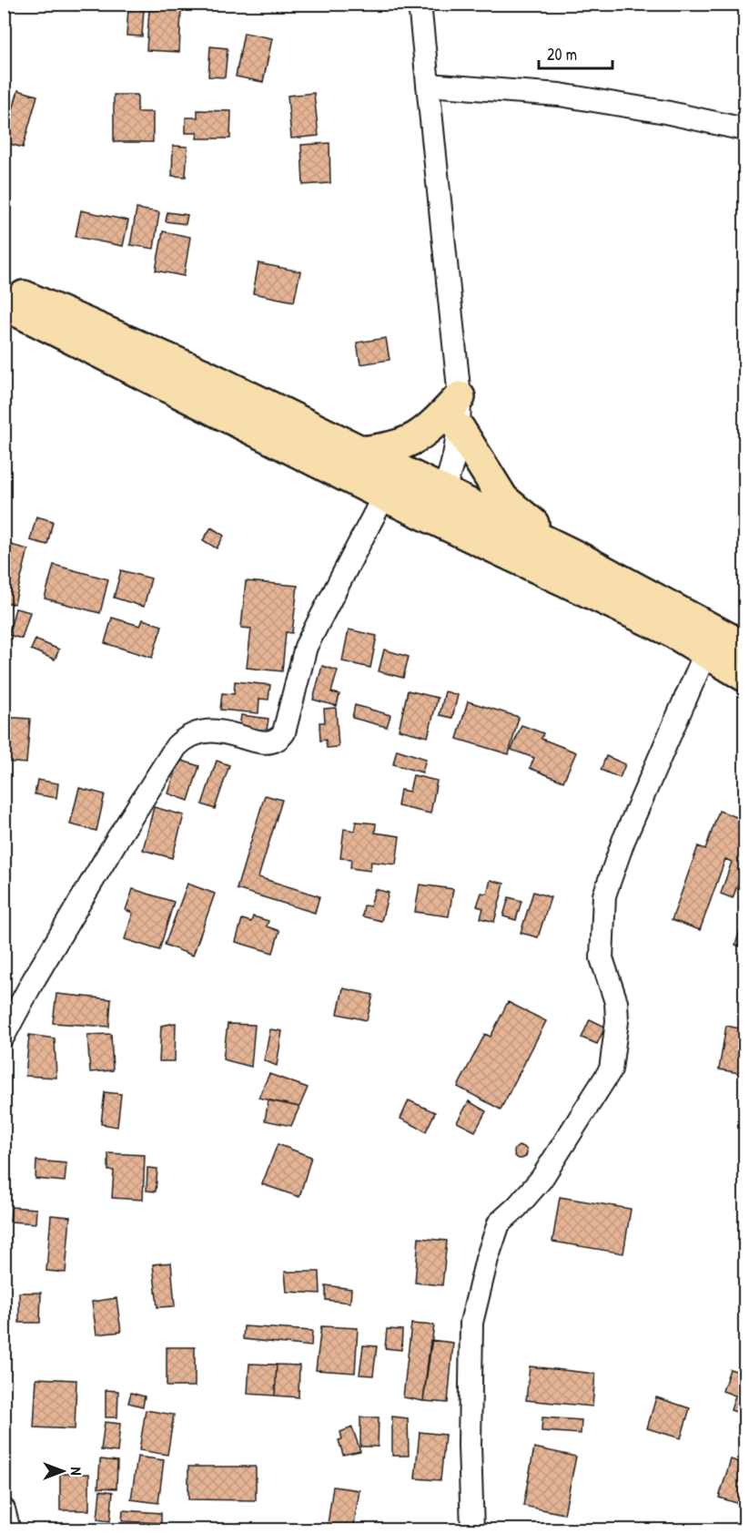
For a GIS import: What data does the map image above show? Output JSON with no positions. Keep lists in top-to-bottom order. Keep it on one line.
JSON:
{"scale_bar":"20 m","north":"right"}
